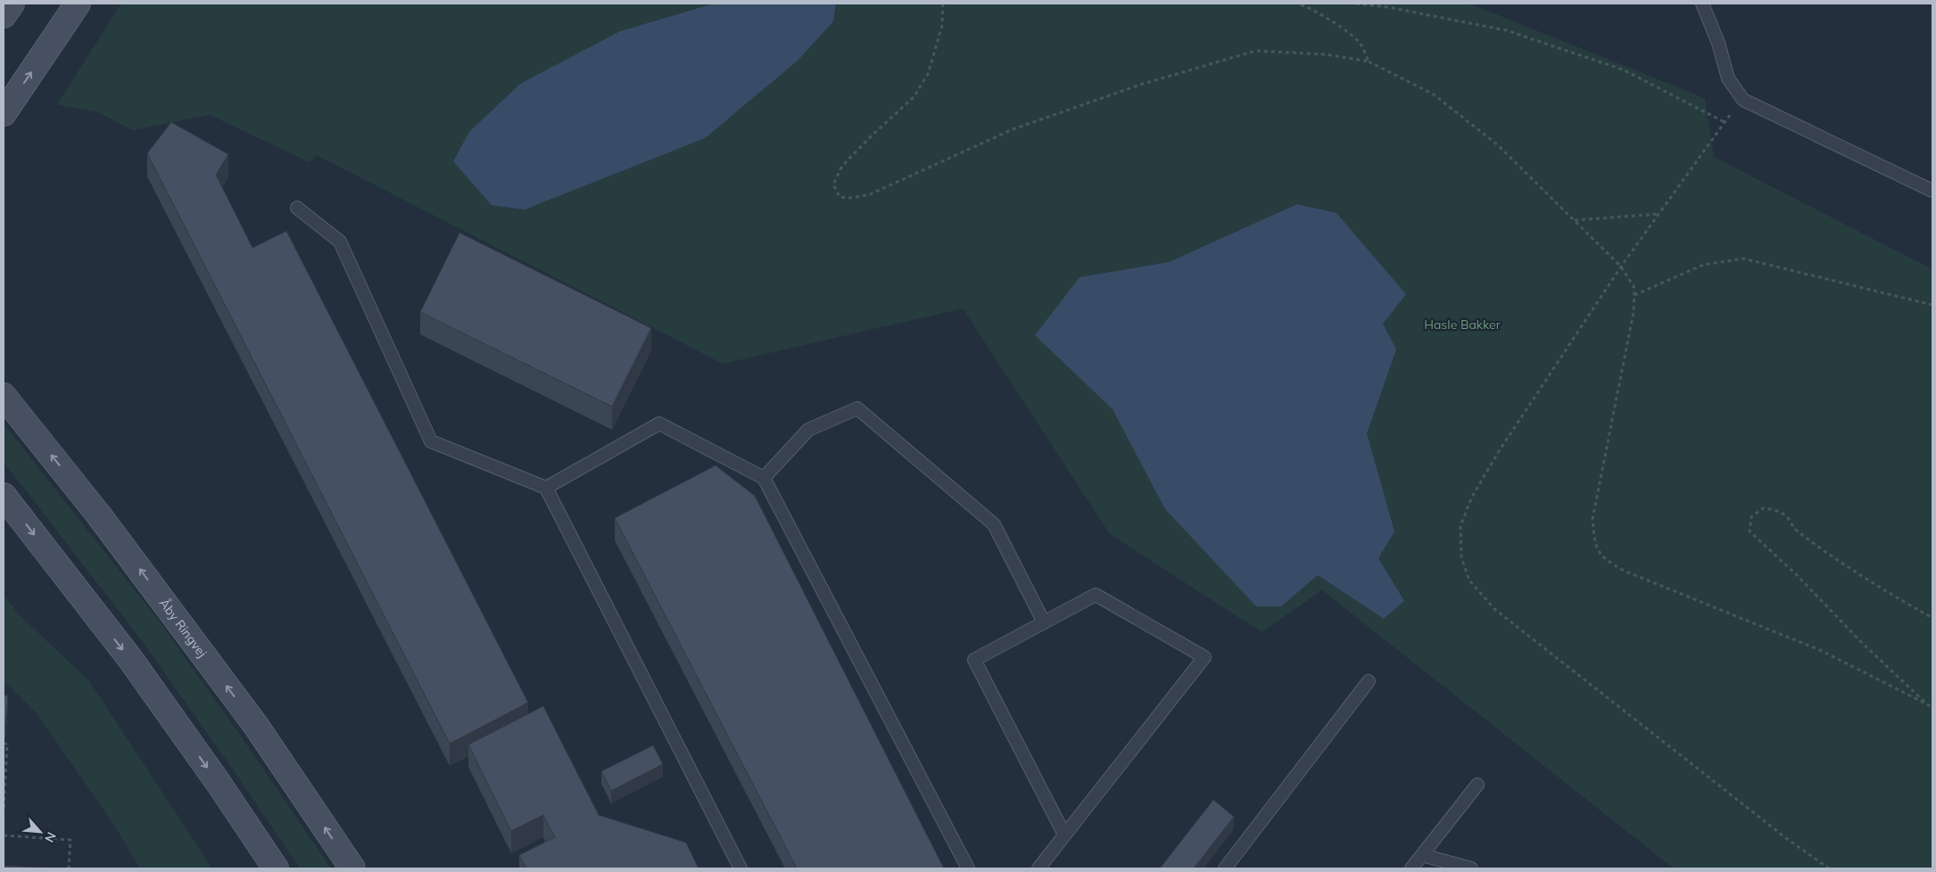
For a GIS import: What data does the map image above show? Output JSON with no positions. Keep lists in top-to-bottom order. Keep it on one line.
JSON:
{"streets":{"main road":["Åby Ringvej"]},"parks":["Hasle Bakker"],"north":"bottom right"}
